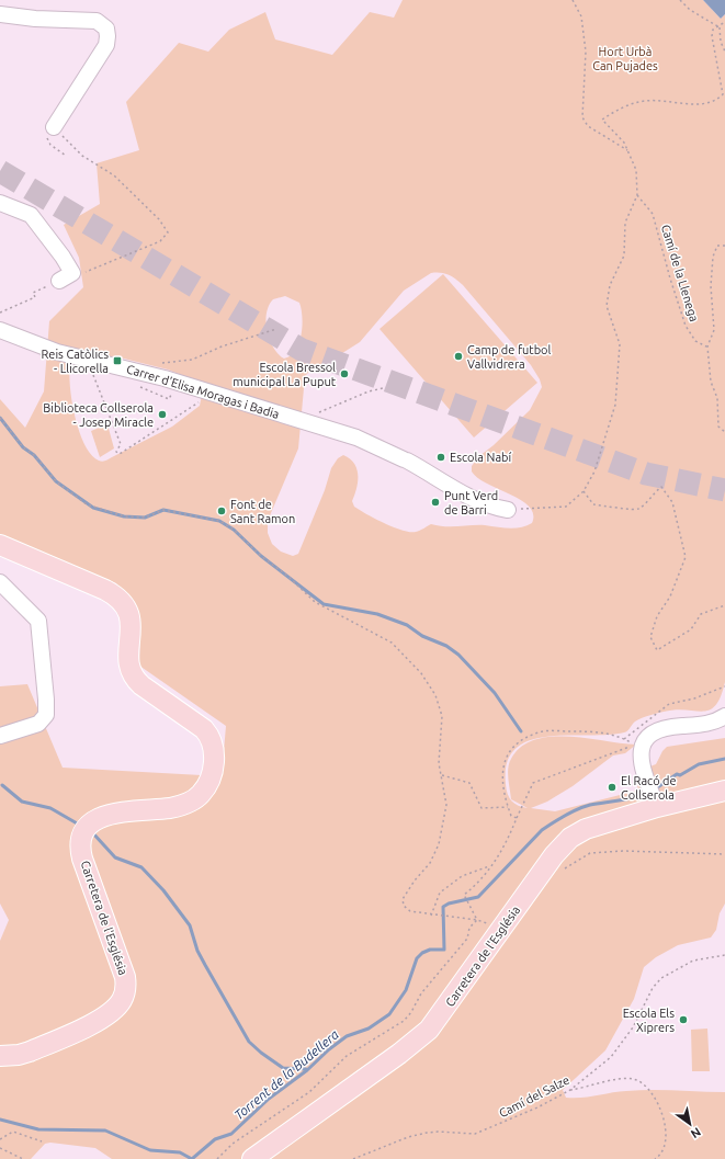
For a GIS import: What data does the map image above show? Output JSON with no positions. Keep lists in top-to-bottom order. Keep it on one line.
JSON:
{"streets":{"main road":["Carretera de l'Església"],"street":["Carrer d'Elisa Moragas i Badia"],"path":["Camí de la Llenega","Camí del Salze"]},"water":["Torrent de la Budellera"],"parks":["Hort Urbà Can Pujades"],"places":{"other":["Camp de futbol Vallvidrera","Escola Bressol municipal La Puput","Biblioteca Collserola - Josep Miracle","Escola Nabí","Punt Verd de Barri","Font de Sant Ramon","El Racó de Collserola","Escola Els Xiprers"],"transit":["Reis Catòlics - Llicorella"]},"north":"bottom right"}
